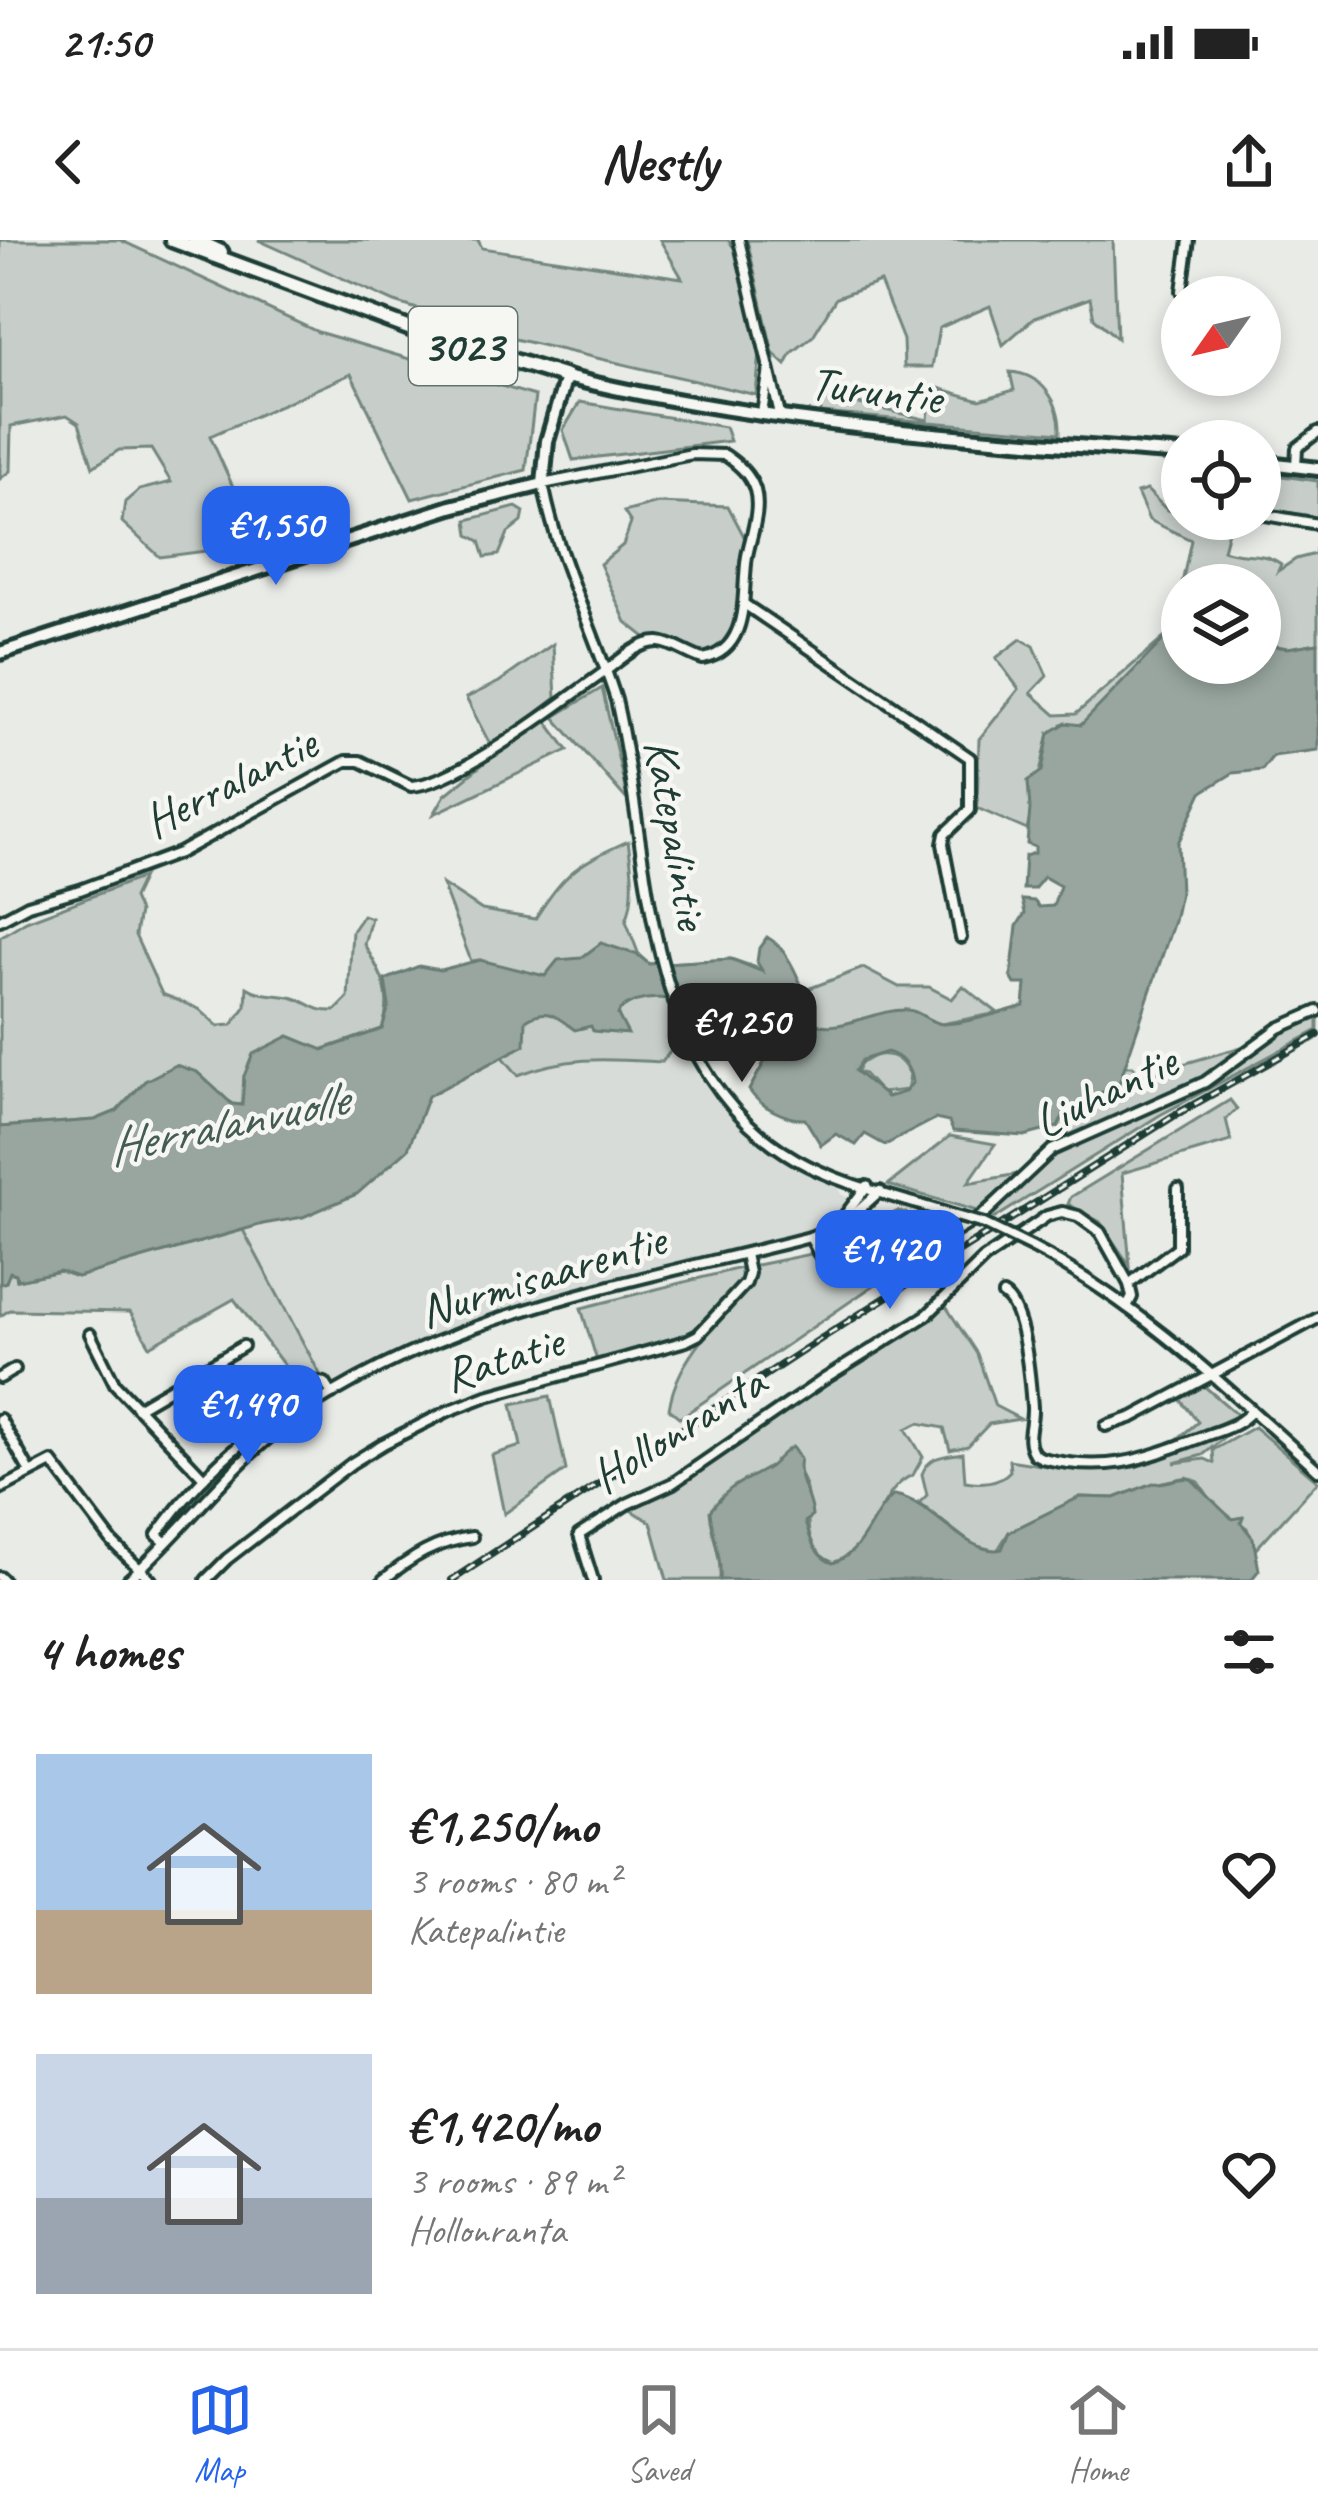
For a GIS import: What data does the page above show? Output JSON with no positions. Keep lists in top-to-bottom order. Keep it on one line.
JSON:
{"streets":{"highway":["3023"],"main road":["Turuntie","Katepalintie"],"street":["Herralantie","Liuhantie","Nurmisaarentie","Ratatie","Hollonranta"]},"crossings":[["3023","Turuntie"],["3023","Katepalintie"],["Turuntie","Katepalintie"],["Herralantie","Katepalintie"],["Katepalintie","Nurmisaarentie"],["Liuhantie","Nurmisaarentie"],["Nurmisaarentie","Ratatie"]],"water":["Herralanvuolle"],"north":"bottom left","page":{"status":"21:50","header":"Nestly","price":["€1,550","€1,250","€1,420","€1,490"],"heading":"4 homes","list":[{"name":"€1,250/mo","note":"3 rooms · 80 m² · Katepalintie"},{"name":"€1,420/mo","note":"3 rooms · 89 m² · Hollonranta"}],"tabs":["Map","Saved","Home"]}}
